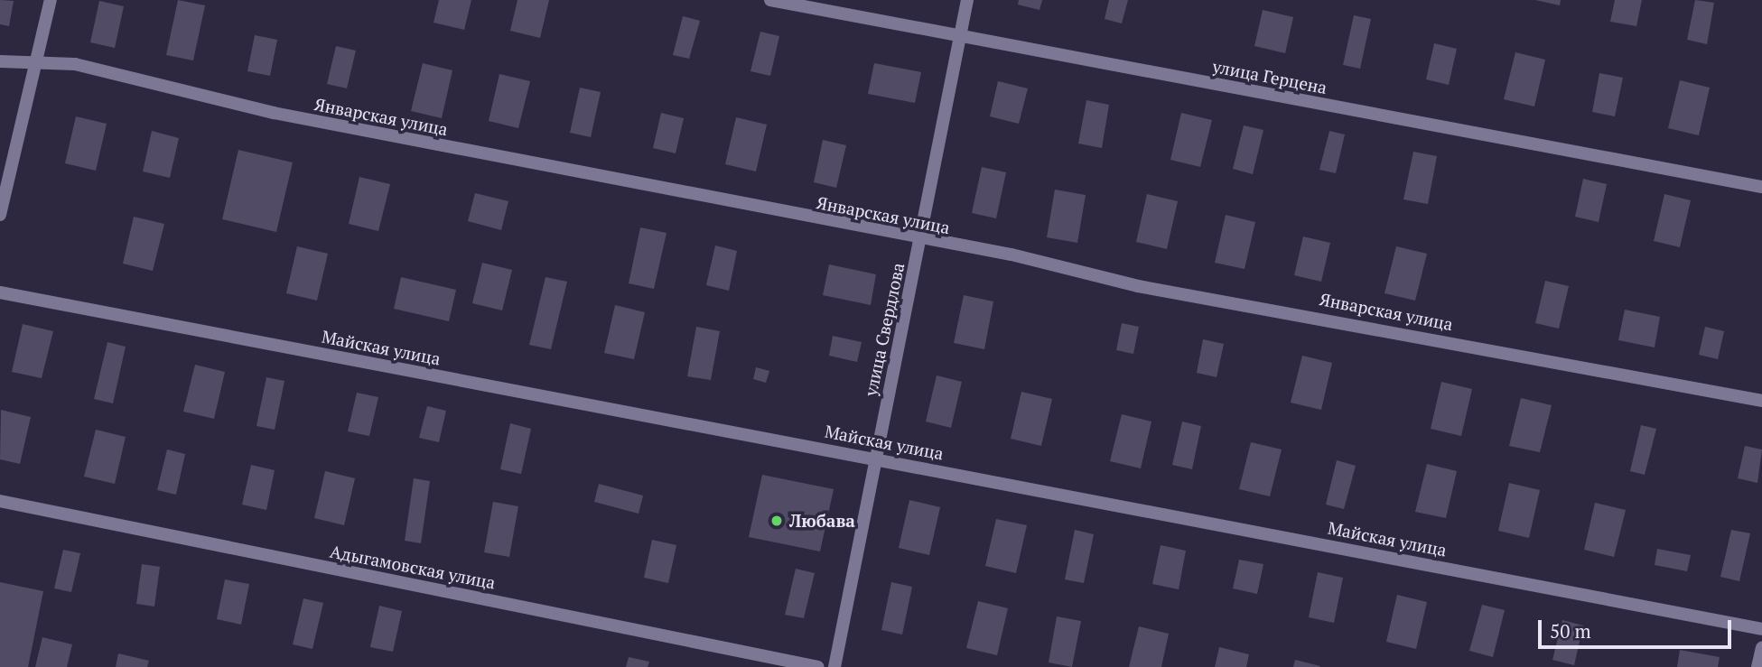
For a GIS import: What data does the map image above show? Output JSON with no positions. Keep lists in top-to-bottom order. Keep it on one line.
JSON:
{"streets":{"street":["улица Герцена","Январская улица","улица Свердлова","Майская улица","Адыгамовская улица"]},"crossings":[["улица Герцена","улица Свердлова"],["Январская улица","улица Свердлова"],["улица Свердлова","Майская улица"]],"places":["Любава"],"scale_bar":"50 m"}
